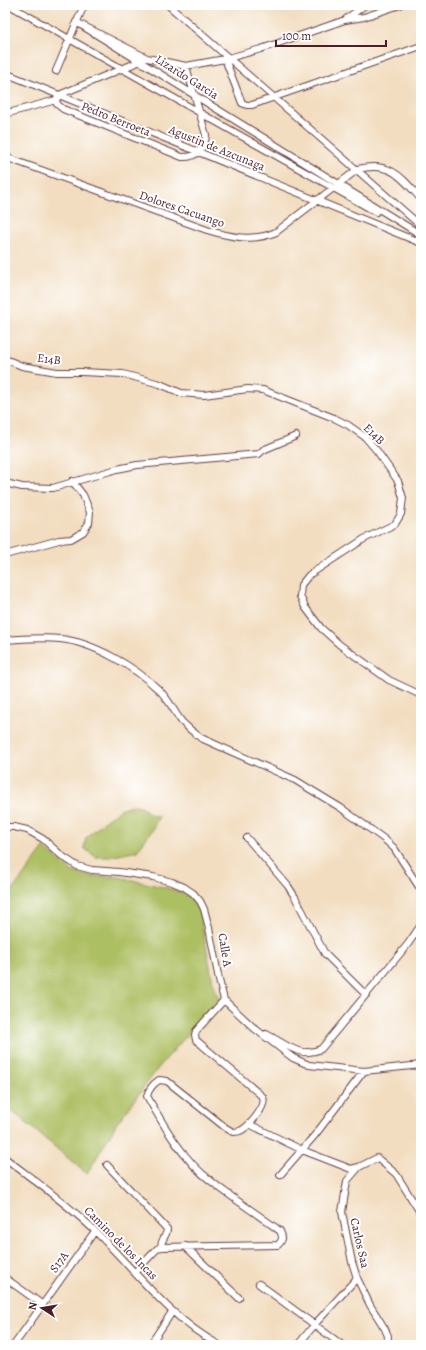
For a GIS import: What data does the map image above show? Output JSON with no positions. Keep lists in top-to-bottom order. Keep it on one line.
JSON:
{"streets":{"street":["Lizardo Garcia","Pedro Berroeta","Agustin de Azcunaga","Dolores Cacuango","E14B","Calle A","Camino de los Incas","Carlos Saa","S17A"]},"crossings":[["Lizardo Garcia","Pedro Berroeta"],["Lizardo Garcia","Dolores Cacuango"],["Pedro Berroeta","Agustin de Azcunaga"],["Agustin de Azcunaga","Dolores Cacuango"],["Camino de los Incas","S17A"]],"scale_bar":"100 m","north":"left"}
